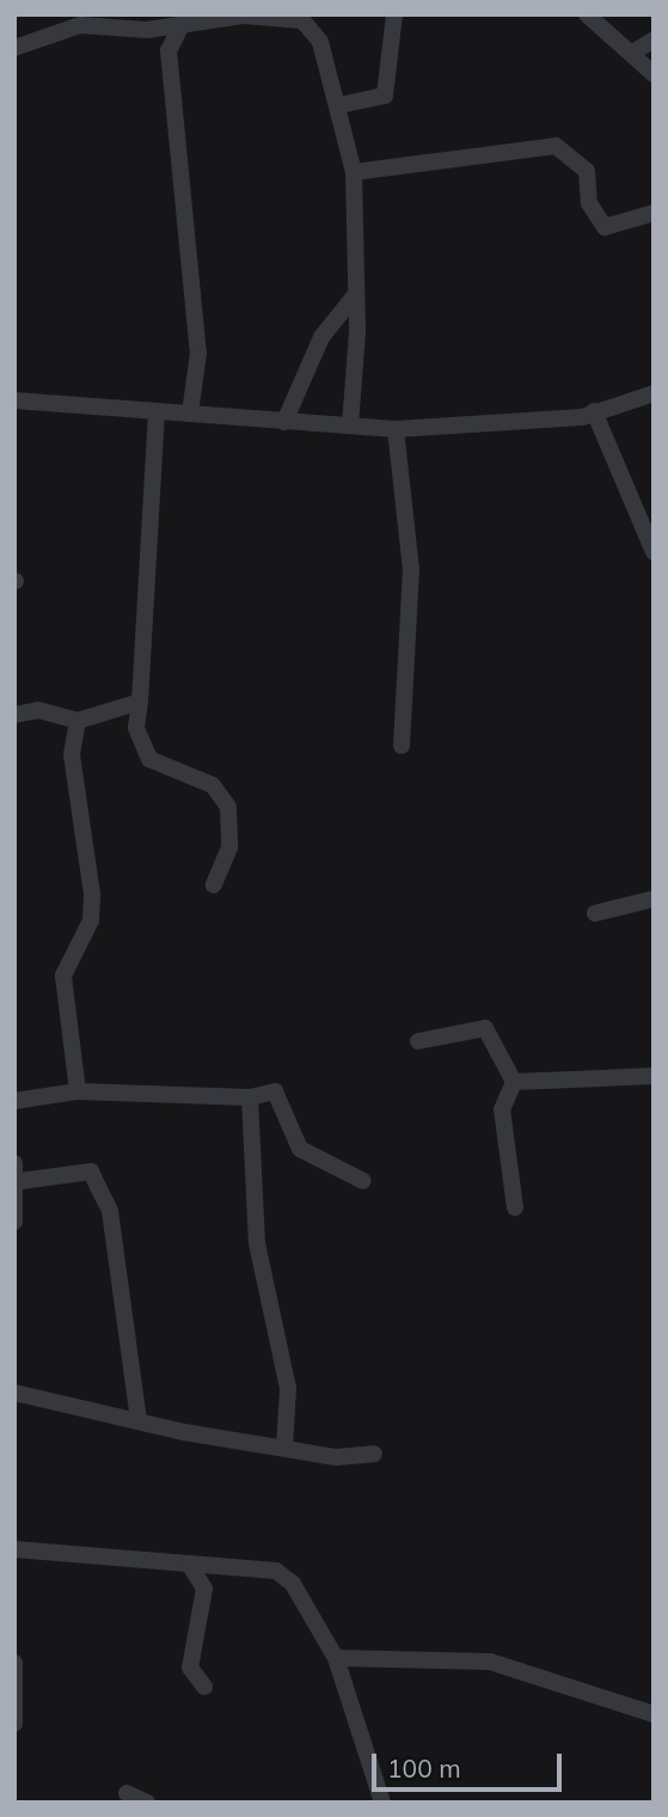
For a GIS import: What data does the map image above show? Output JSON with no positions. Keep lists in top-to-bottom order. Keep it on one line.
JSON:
{"scale_bar":"100 m"}
